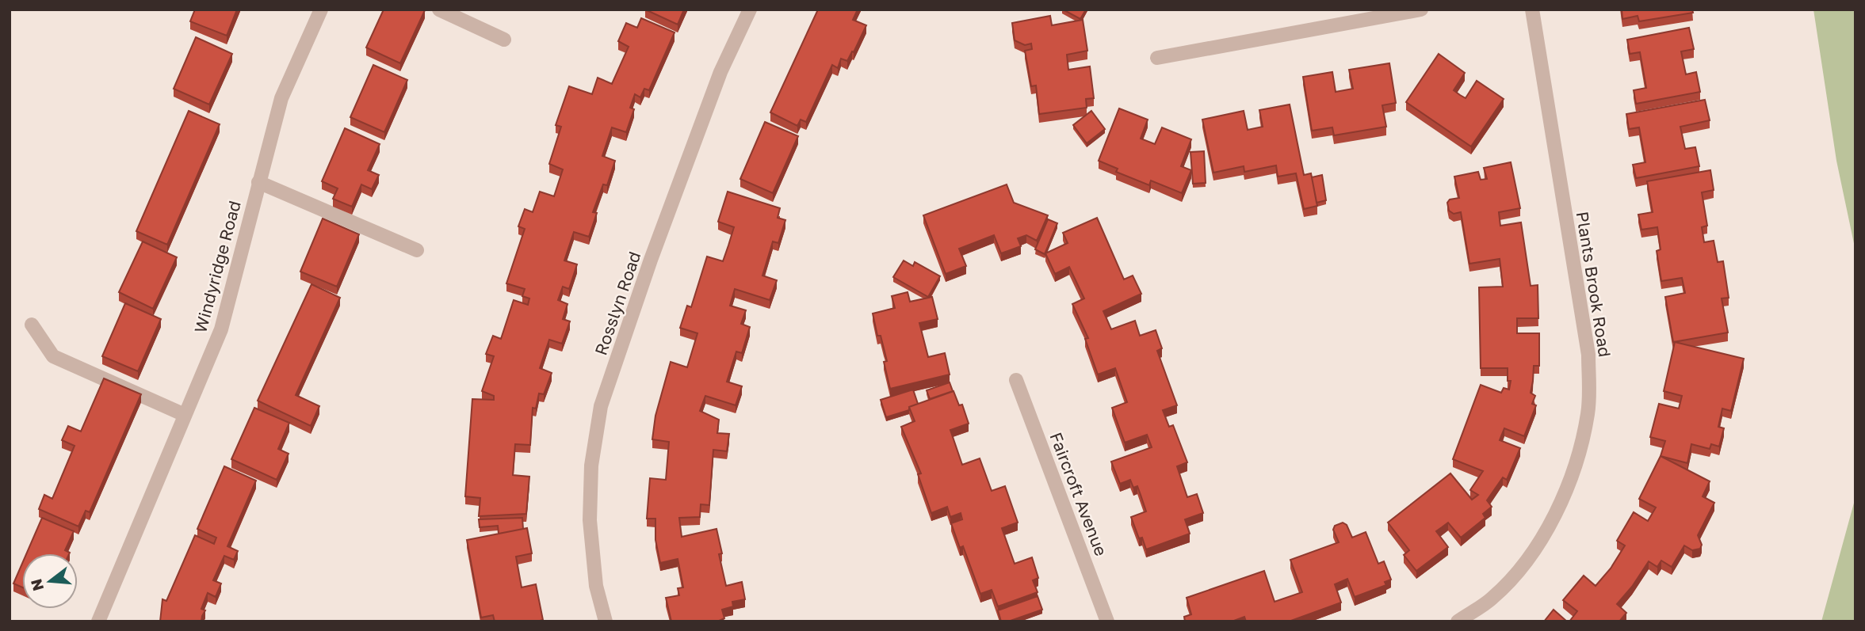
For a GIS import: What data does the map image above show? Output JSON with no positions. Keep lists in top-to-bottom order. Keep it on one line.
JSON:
{"streets":{"street":["Windyridge Road","Plants Brook Road","Rosslyn Road","Faircroft Avenue"]},"north":"left"}
